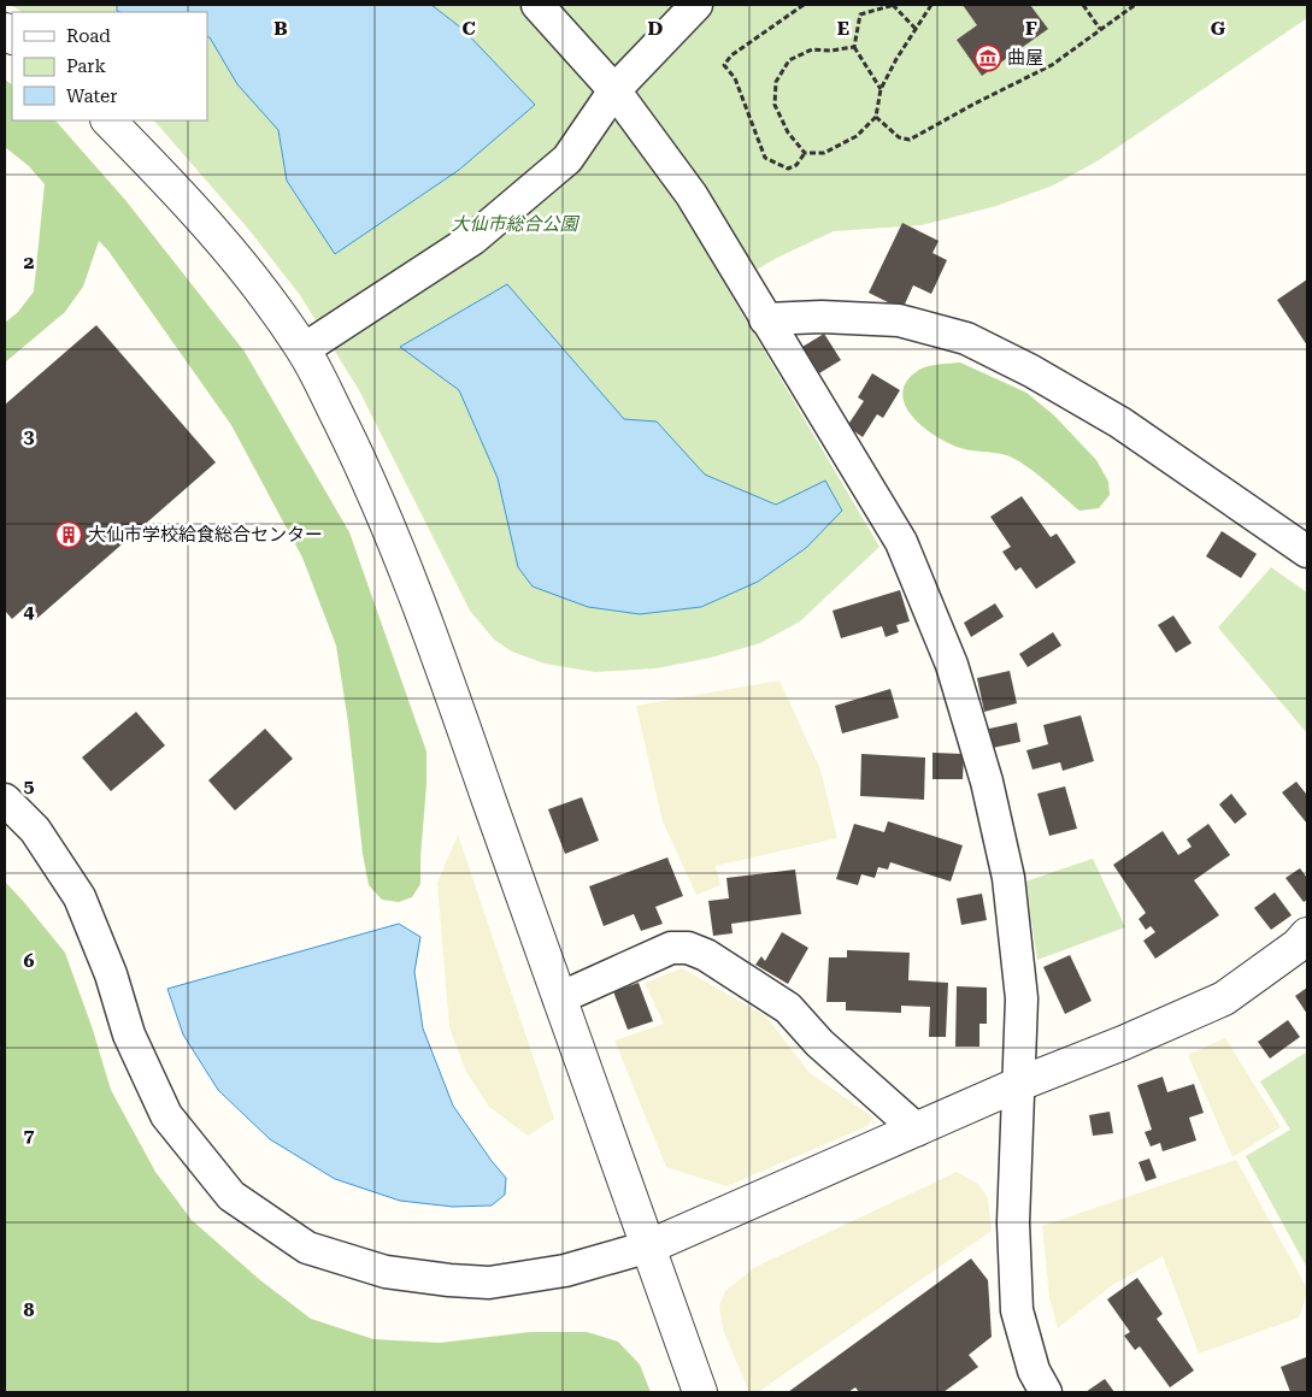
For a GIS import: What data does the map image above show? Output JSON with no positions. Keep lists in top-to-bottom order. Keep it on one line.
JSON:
{"parks":["大仙市総合公園"],"places":{"museum":["曲屋"],"building":["大仙市学校給食総合センター"]},"legend":["Road","Park","Water"],"grid":{"columns":["B","C","D","E","F","G"],"rows":["2","3","4","5","6","7","8"]}}
